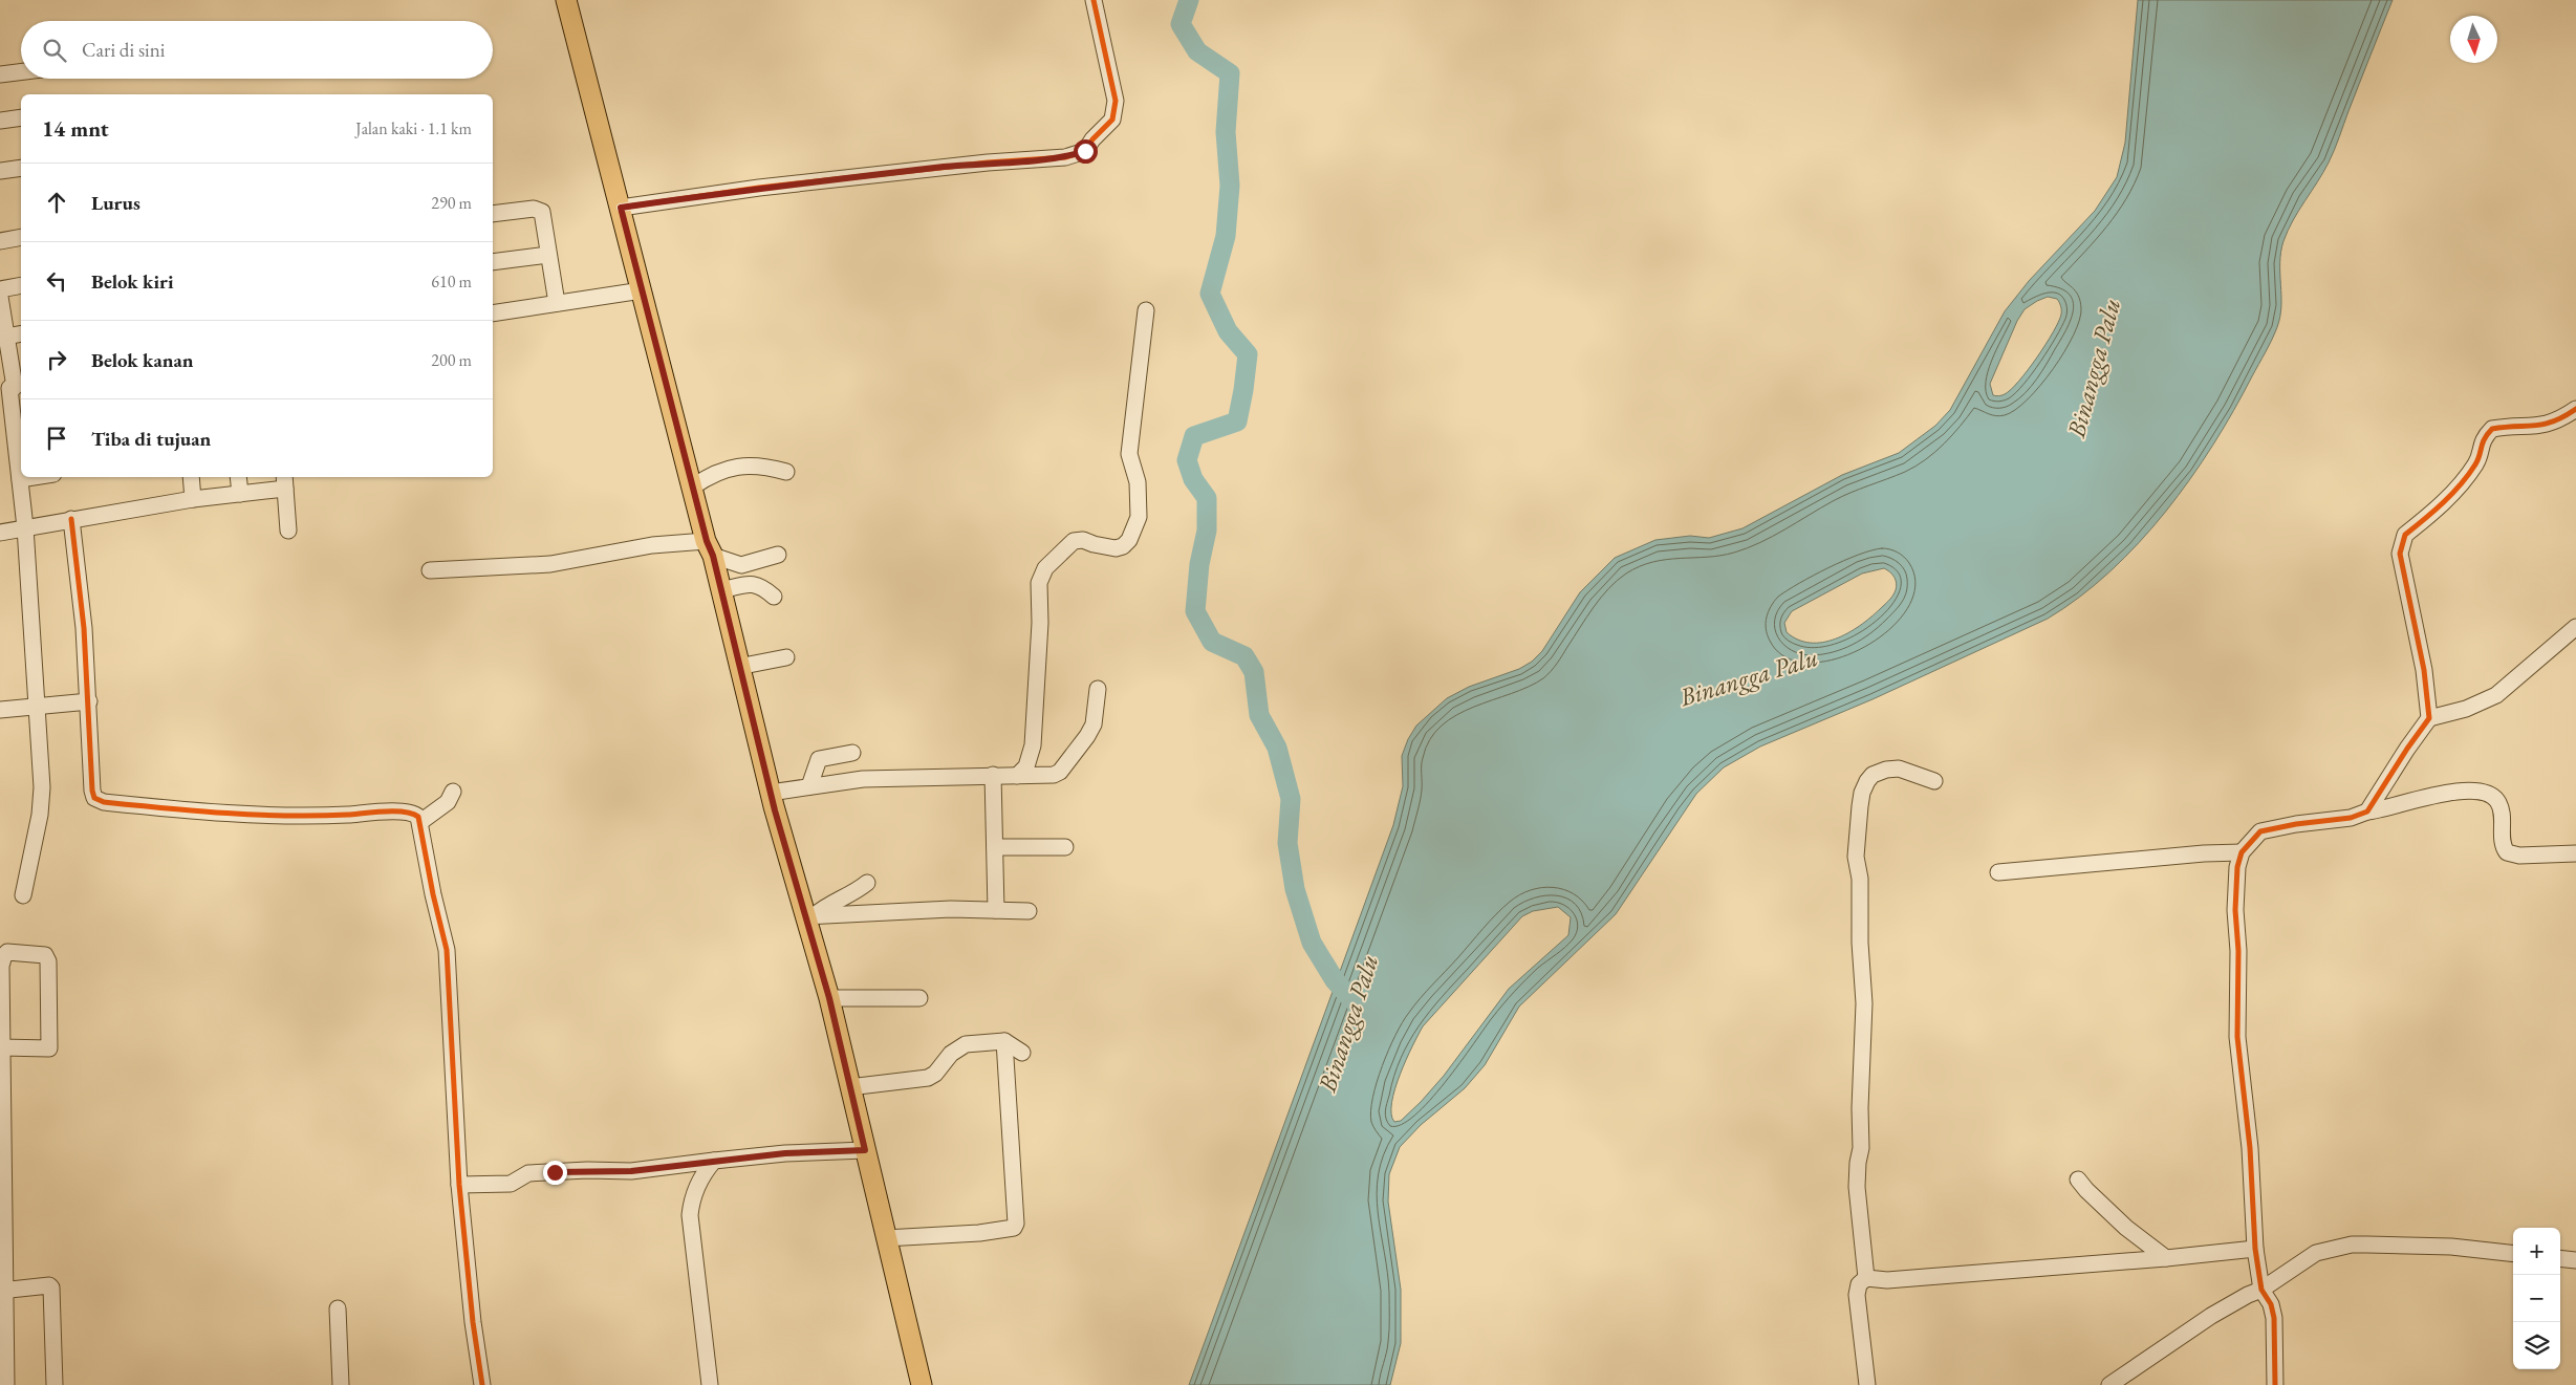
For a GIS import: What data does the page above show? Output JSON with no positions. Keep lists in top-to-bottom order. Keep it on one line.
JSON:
{"water":["Binangga Palu"],"north":"bottom","page":{"search":"Cari di sini","heading":["14 mnt","Jalan kaki · 1.1 km"],"list":[["Lurus","290 m"],["Belok kiri","610 m"],["Belok kanan","200 m"],"Tiba di tujuan"],"map_buttons":["+","−"]}}
